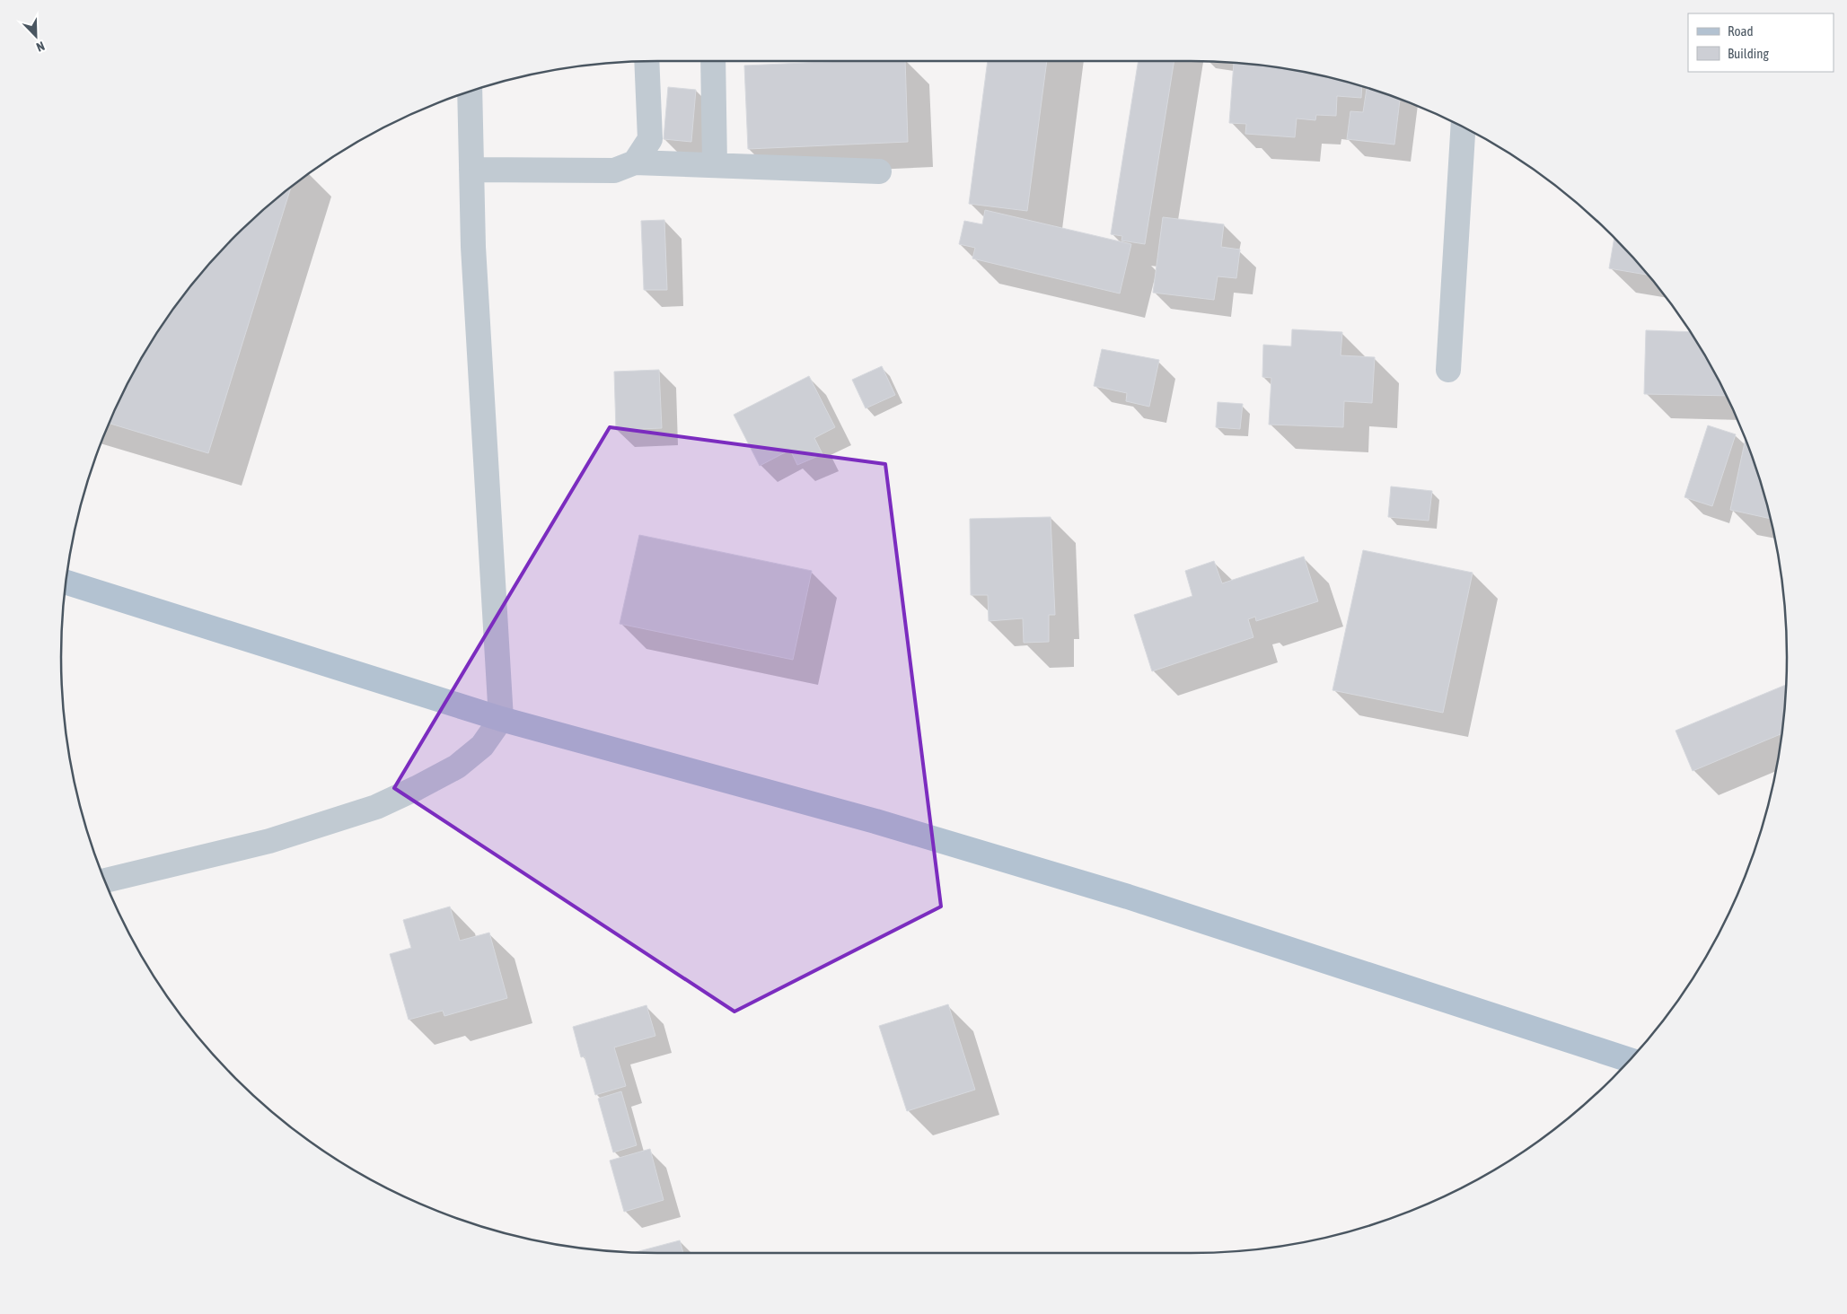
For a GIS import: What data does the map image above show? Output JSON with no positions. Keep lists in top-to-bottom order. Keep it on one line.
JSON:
{"legend":["Road","Building"],"north":"bottom right"}
